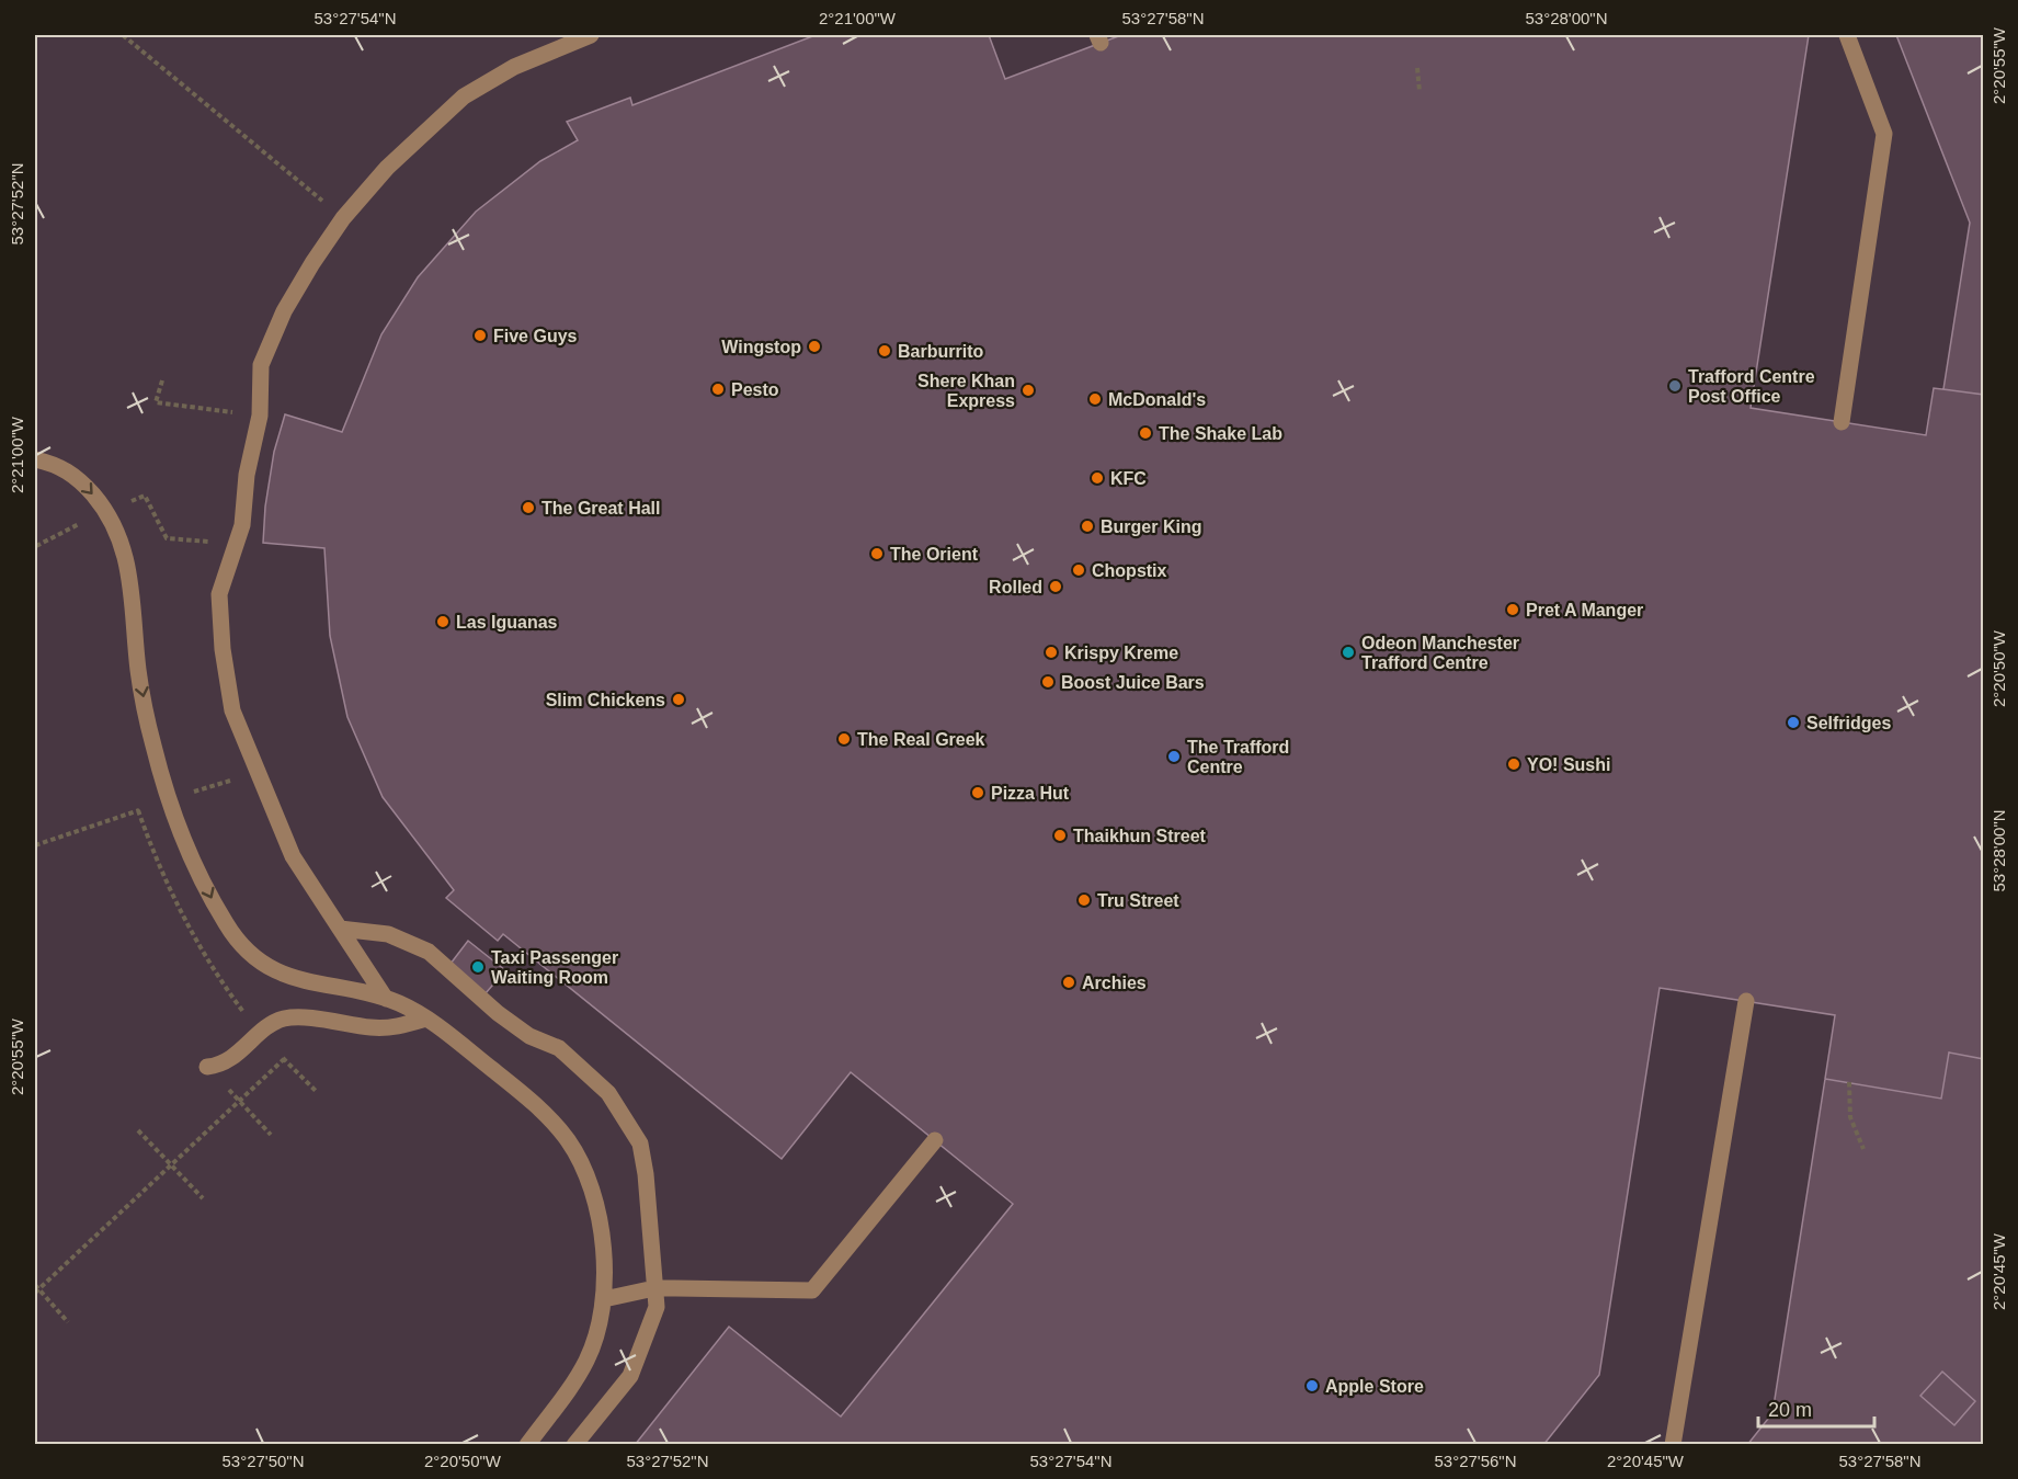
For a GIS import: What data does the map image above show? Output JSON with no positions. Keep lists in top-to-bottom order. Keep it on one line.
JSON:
{"places":["Five Guys","Wingstop","Barburrito","Trafford Centre Post Office","Pesto","Shere Khan Express","McDonald's","The Shake Lab","KFC","The Great Hall","Burger King","The Orient","Chopstix","Rolled","Pret A Manger","Las Iguanas","Krispy Kreme","Odeon Manchester Trafford Centre","Boost Juice Bars","Slim Chickens","Selfridges","The Real Greek","The Trafford Centre","YO! Sushi","Pizza Hut","Thaikhun Street","Tru Street","Taxi Passenger Waiting Room","Archies","Apple Store"],"scale_bar":"20 m","coordinates":["53°27'54\"N","2°21'00\"W","53°27'58\"N","53°28'00\"N","2°20'55\"W","53°27'52\"N","2°20'50\"W","2°20'45\"W","53°27'50\"N","53°27'56\"N"]}
